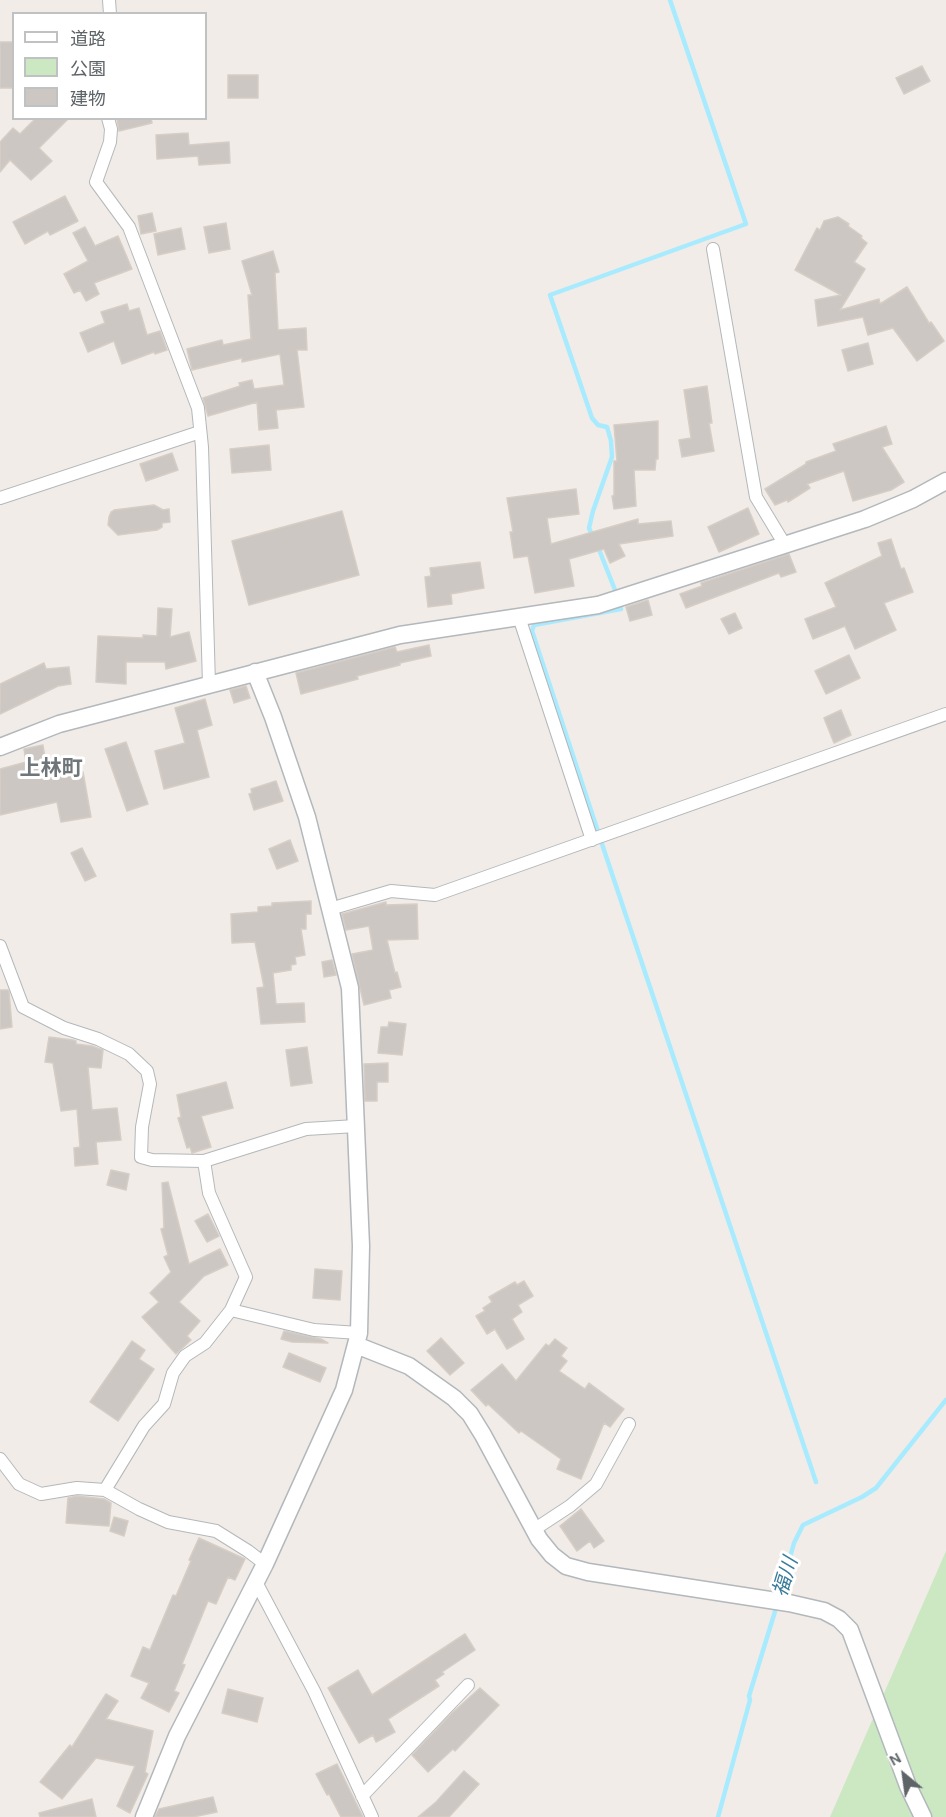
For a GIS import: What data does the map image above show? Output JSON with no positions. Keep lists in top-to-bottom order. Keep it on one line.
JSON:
{"districts":["上林町"],"water":["福川"],"legend":["道路","公園","建物"],"north":"top left"}
